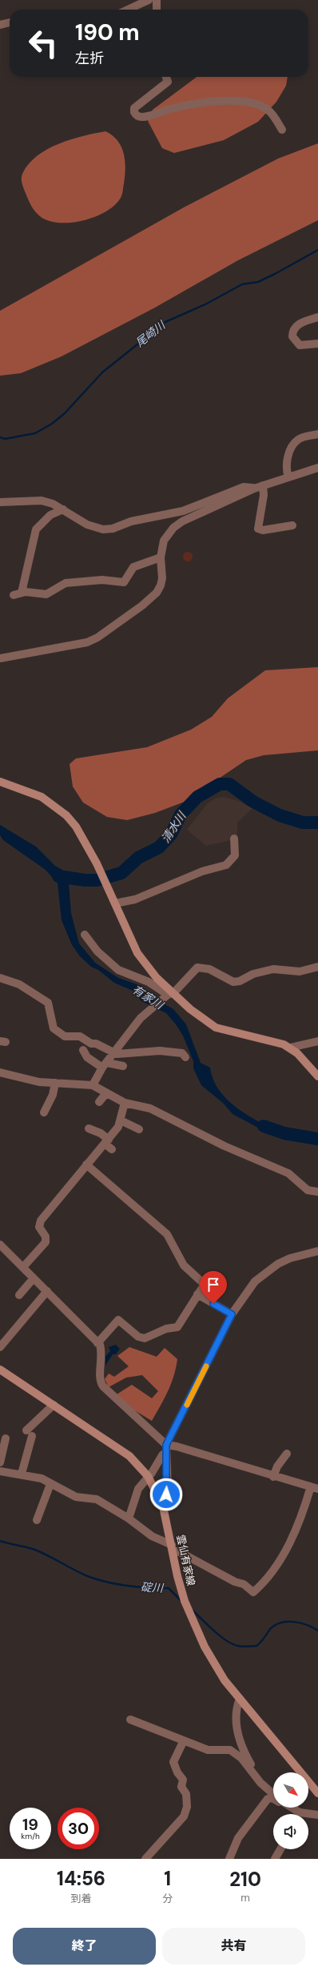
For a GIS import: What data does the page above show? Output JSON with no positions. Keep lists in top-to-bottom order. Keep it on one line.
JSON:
{"streets":{"main road":["雲仙有家線"]},"water":["尾崎川","清水川","有家川","碇川"],"north":"bottom right","page":{"turn":["190 m","左折"],"speed":"19 km/h","limit":"30","eta":["14:56","到着","1","分","210","m"],"buttons":["終了","共有"]}}
